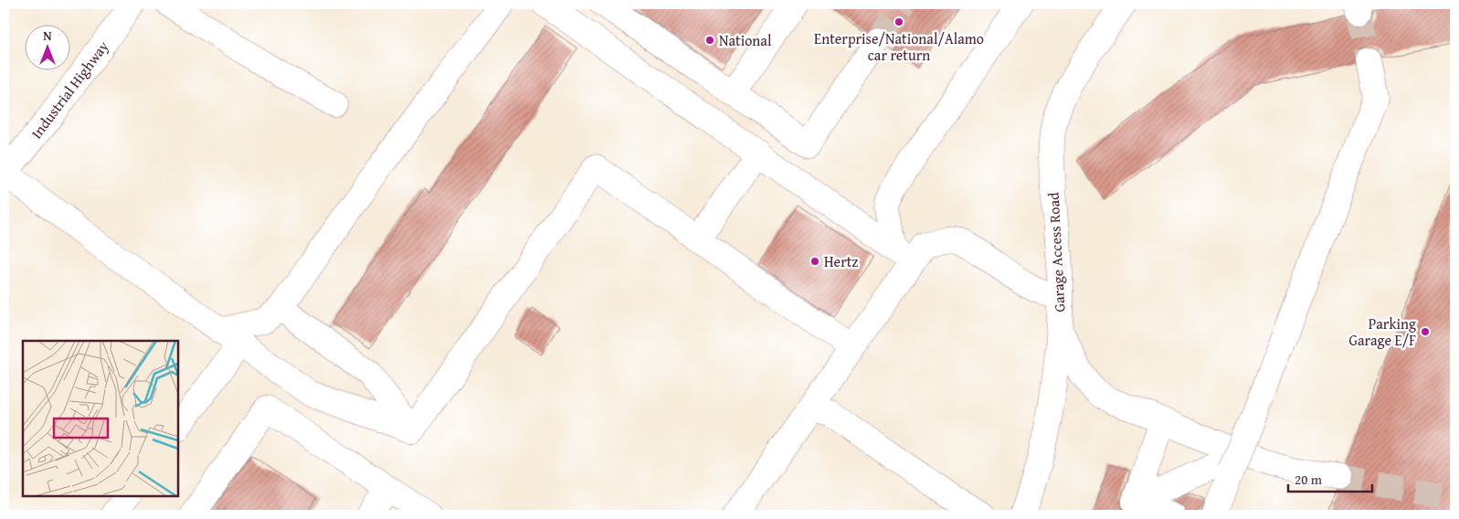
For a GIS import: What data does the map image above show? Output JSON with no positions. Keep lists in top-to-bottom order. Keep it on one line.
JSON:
{"streets":{"street":["Industrial Highway","Garage Access Road"]},"places":["Enterprise/National/Alamo car return","National","Hertz","Parking Garage E/F"],"scale_bar":"20 m","north":"top"}
